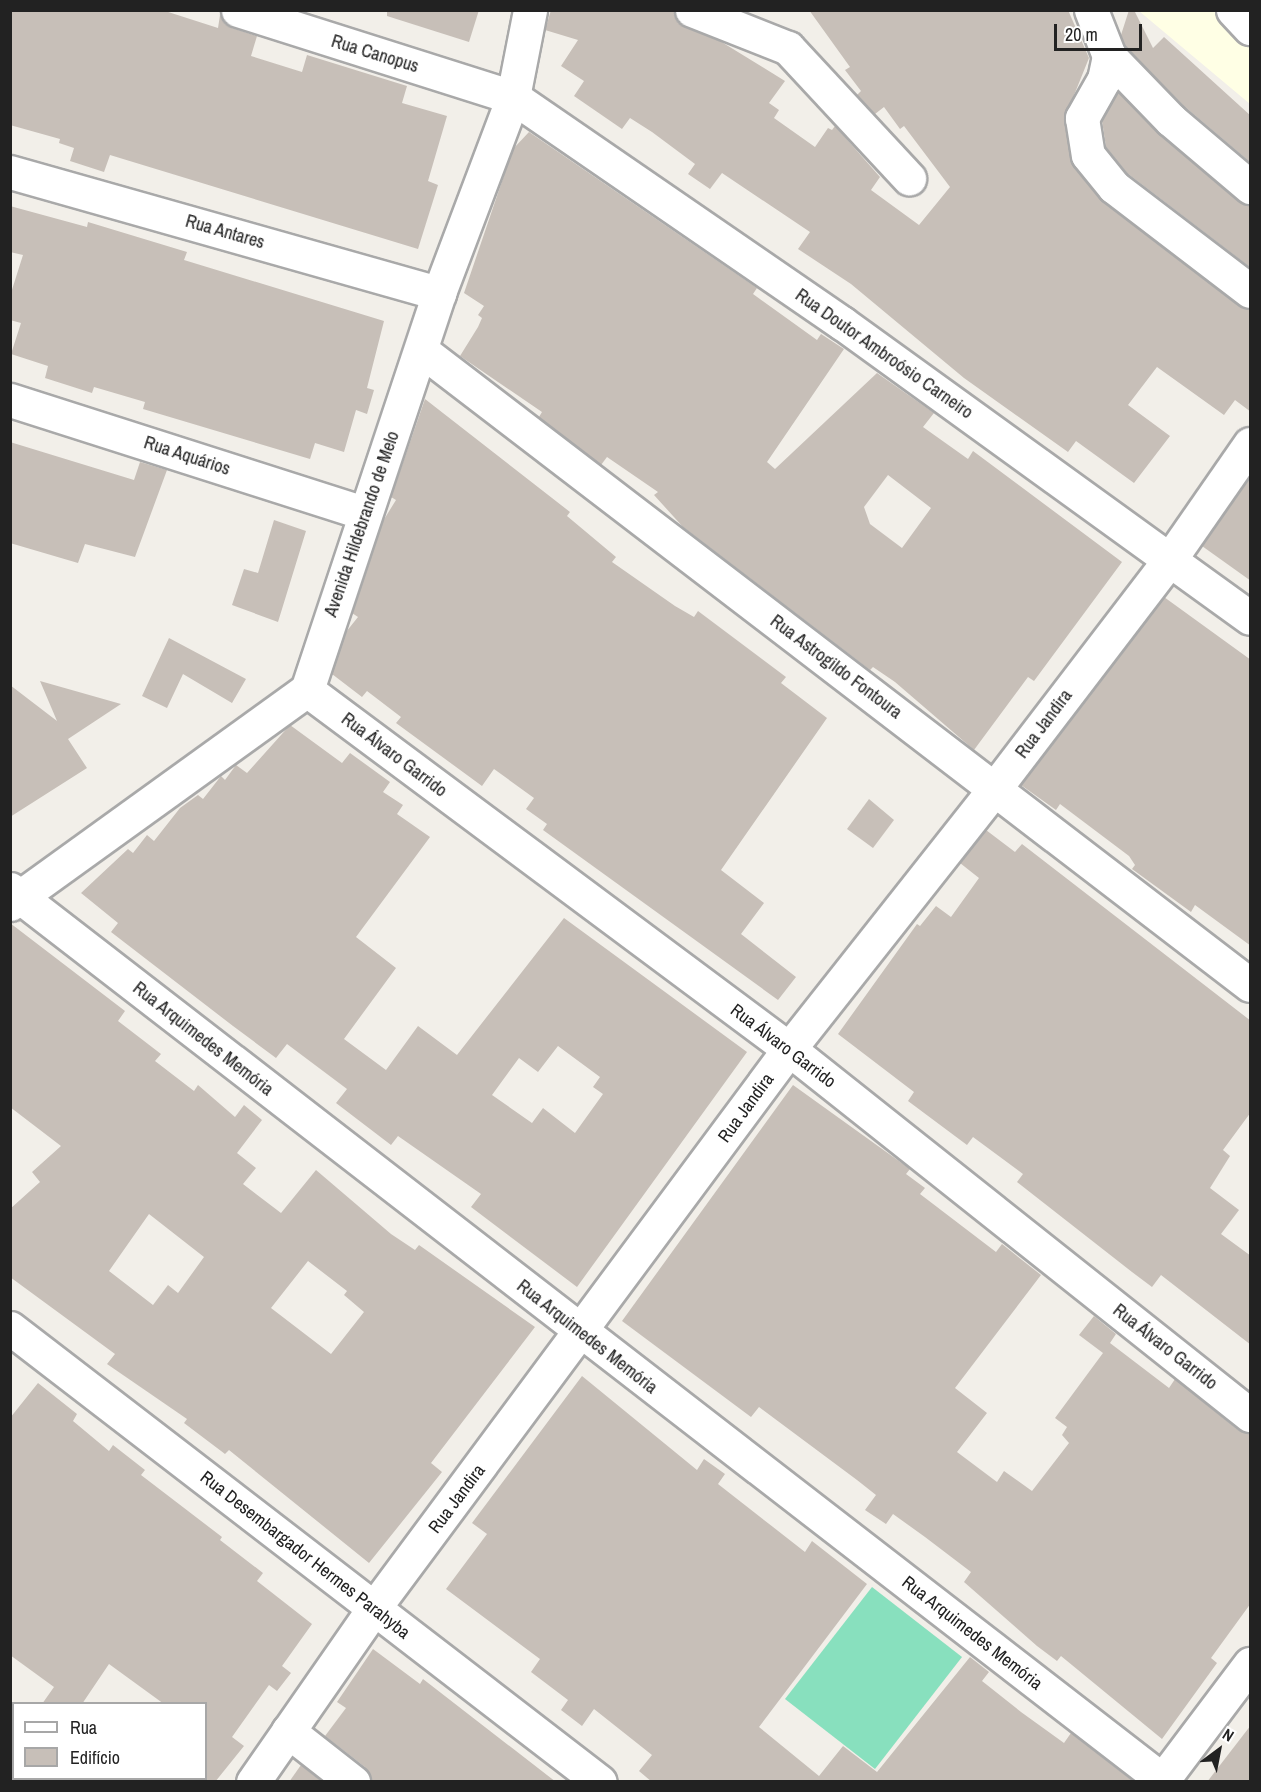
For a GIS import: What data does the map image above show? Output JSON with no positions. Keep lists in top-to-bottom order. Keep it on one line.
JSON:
{"streets":{"street":["Rua Canopus","Rua Antares","Rua Doutor Ambroósio Carneiro","Rua Aquários","Avenida Hildebrando de Melo","Rua Astrogildo Fontoura","Rua Jandira","Rua Álvaro Garrido","Rua Arquimedes Memória","Rua Desembargador Hermes Parahyba"]},"crossings":[["Rua Canopus","Rua Doutor Ambroósio Carneiro"],["Rua Canopus","Avenida Hildebrando de Melo"],["Rua Antares","Avenida Hildebrando de Melo"],["Rua Doutor Ambroósio Carneiro","Avenida Hildebrando de Melo"],["Rua Doutor Ambroósio Carneiro","Rua Jandira"],["Rua Aquários","Avenida Hildebrando de Melo"],["Avenida Hildebrando de Melo","Rua Astrogildo Fontoura"],["Avenida Hildebrando de Melo","Rua Álvaro Garrido"],["Rua Astrogildo Fontoura","Rua Jandira"],["Rua Jandira","Rua Álvaro Garrido"],["Rua Jandira","Rua Arquimedes Memória"],["Rua Jandira","Rua Desembargador Hermes Parahyba"]],"legend":["Rua","Edifício"],"scale_bar":"20 m","north":"top right"}
